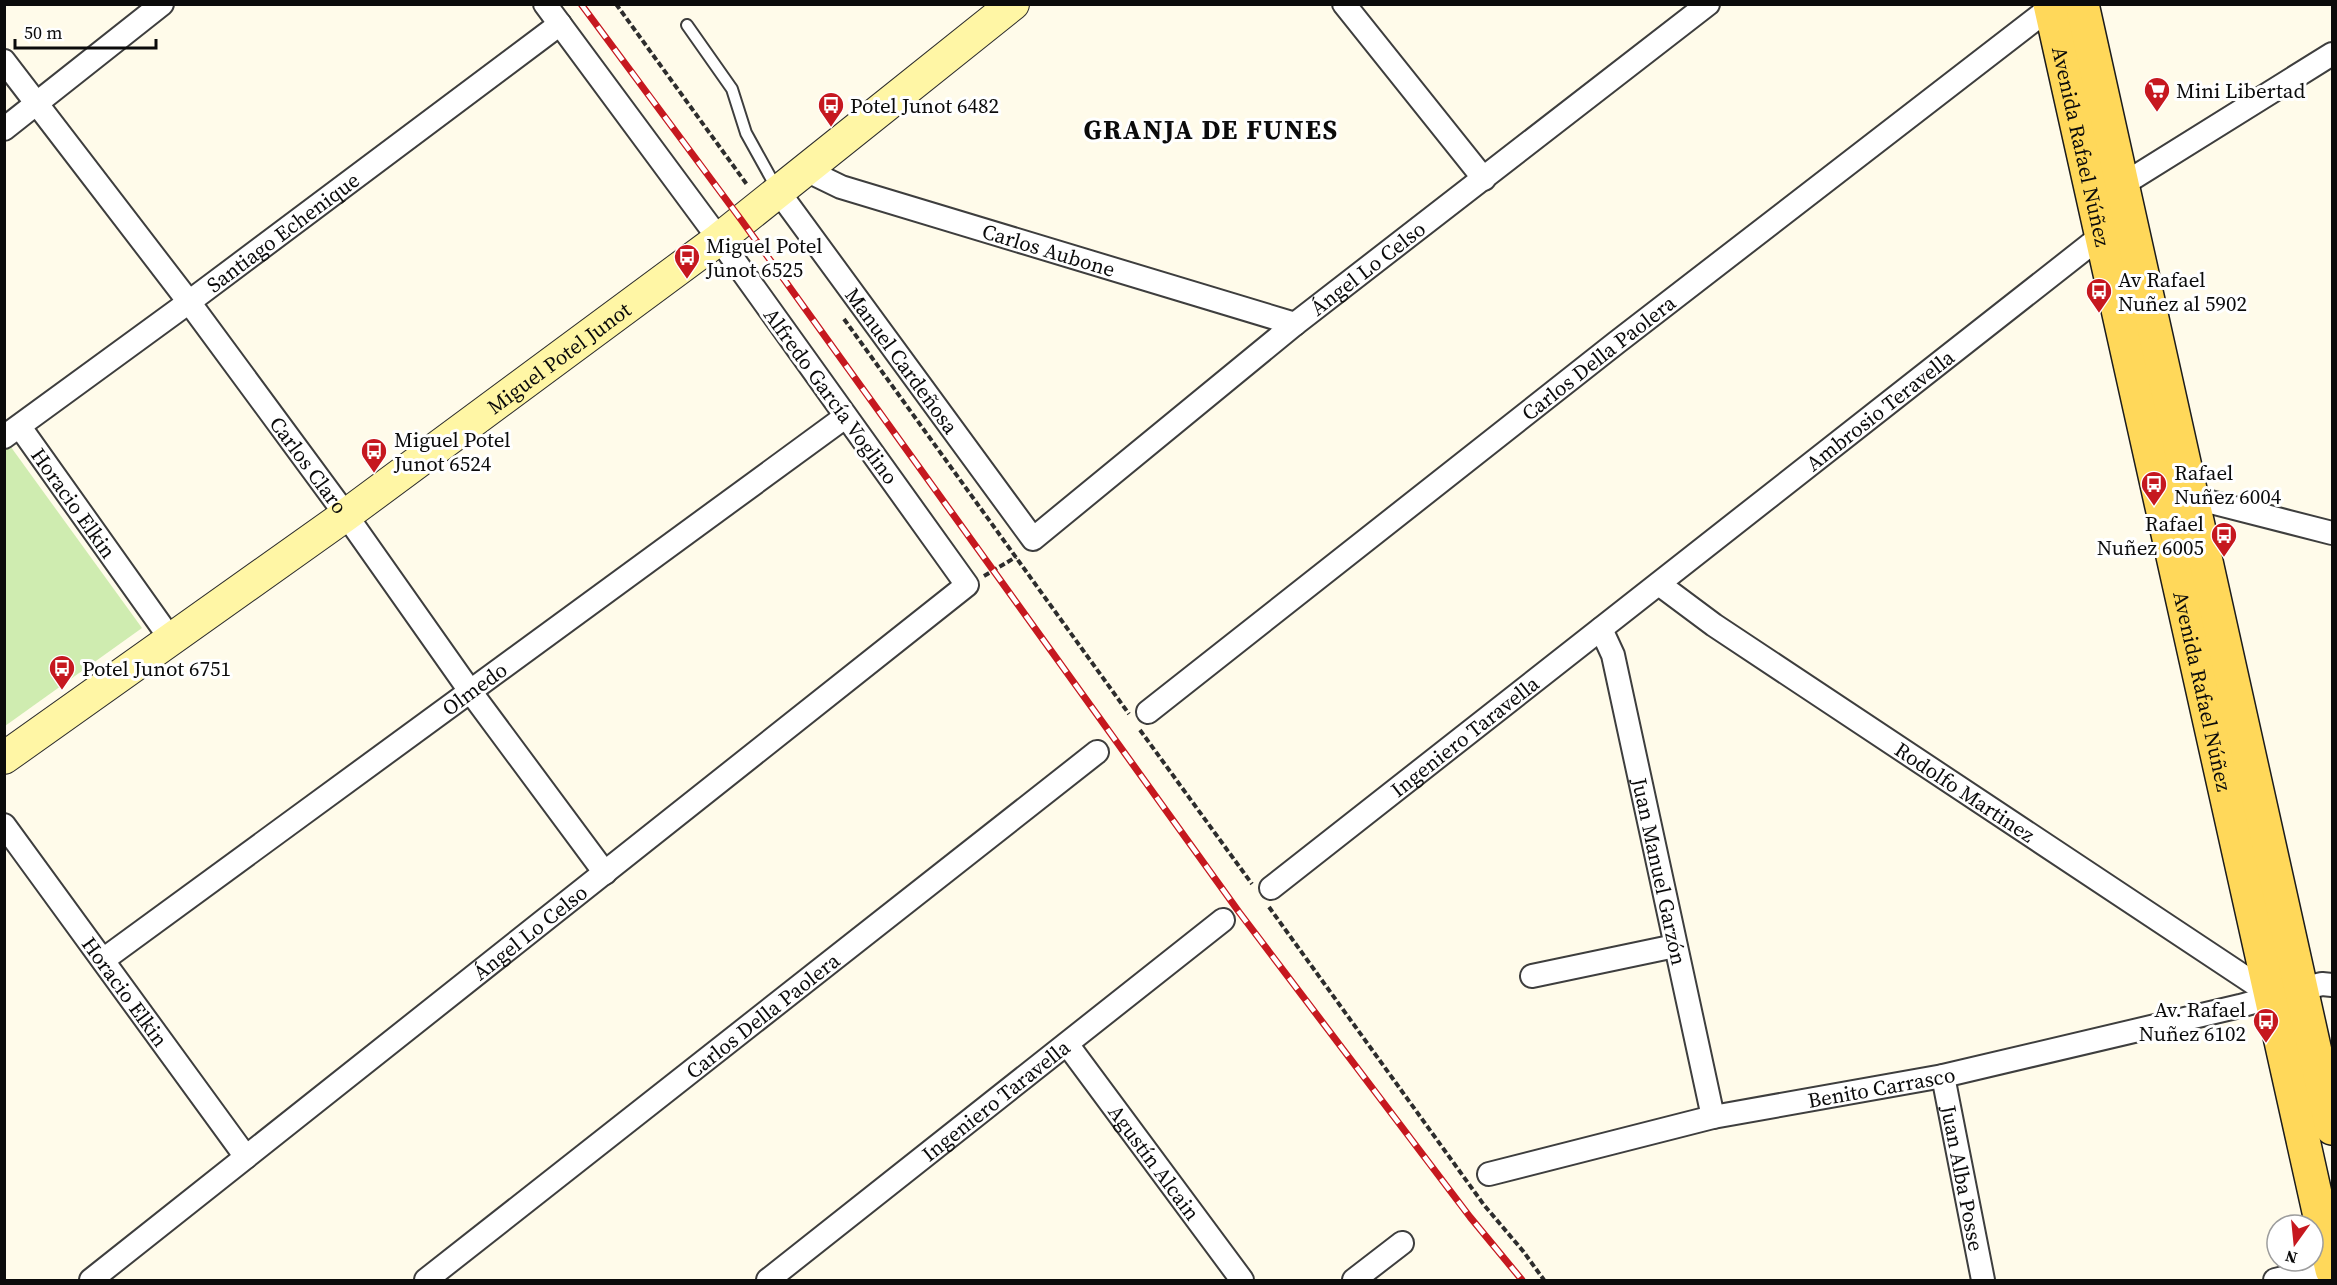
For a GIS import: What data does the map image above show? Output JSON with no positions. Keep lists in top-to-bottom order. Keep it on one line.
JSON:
{"streets":{"main road":["Avenida Rafael Núñez","Miguel Potel Junot"],"street":["Santiago Echenique","Carlos Aubone","Ángel Lo Celso","Carlos Della Paolera","Manuel Cardeñosa","Alfredo García Voglino","Ambrosio Teravella","Carlos Claro","Horacio Elkin","Olmedo","Ingeniero Taravella","Rodolfo Martinez","Juan Manuel Garzón","Benito Carrasco","Agustín Alcain","Juan Alba Posse"]},"crossings":[["Avenida Rafael Núñez","Carlos Della Paolera"],["Avenida Rafael Núñez","Ambrosio Teravella"],["Avenida Rafael Núñez","Rodolfo Martinez"],["Avenida Rafael Núñez","Benito Carrasco"],["Santiago Echenique","Alfredo García Voglino"],["Santiago Echenique","Carlos Claro"],["Santiago Echenique","Horacio Elkin"],["Carlos Aubone","Ángel Lo Celso"],["Carlos Aubone","Miguel Potel Junot"],["Ángel Lo Celso","Manuel Cardeñosa"],["Ángel Lo Celso","Alfredo García Voglino"],["Ángel Lo Celso","Carlos Claro"],["Ángel Lo Celso","Horacio Elkin"],["Miguel Potel Junot","Manuel Cardeñosa"],["Miguel Potel Junot","Alfredo García Voglino"],["Miguel Potel Junot","Carlos Claro"],["Miguel Potel Junot","Horacio Elkin"],["Alfredo García Voglino","Olmedo"],["Ambrosio Teravella","Ingeniero Taravella"],["Ambrosio Teravella","Rodolfo Martinez"],["Carlos Claro","Olmedo"],["Horacio Elkin","Olmedo"],["Ingeniero Taravella","Rodolfo Martinez"],["Ingeniero Taravella","Juan Manuel Garzón"],["Ingeniero Taravella","Agustín Alcain"],["Rodolfo Martinez","Benito Carrasco"],["Juan Manuel Garzón","Benito Carrasco"],["Benito Carrasco","Juan Alba Posse"]],"districts":["GRANJA DE FUNES"],"places":{"supermarket":["Mini Libertad"],"bus stop":["Potel Junot 6482","Miguel Potel Junot 6525","Av Rafael Nuñez al 5902","Miguel Potel Junot 6524","Rafael Nuñez 6004","Rafael Nuñez 6005","Potel Junot 6751","Av. Rafael Nuñez 6102"]},"scale_bar":"50 m","north":"bottom"}
